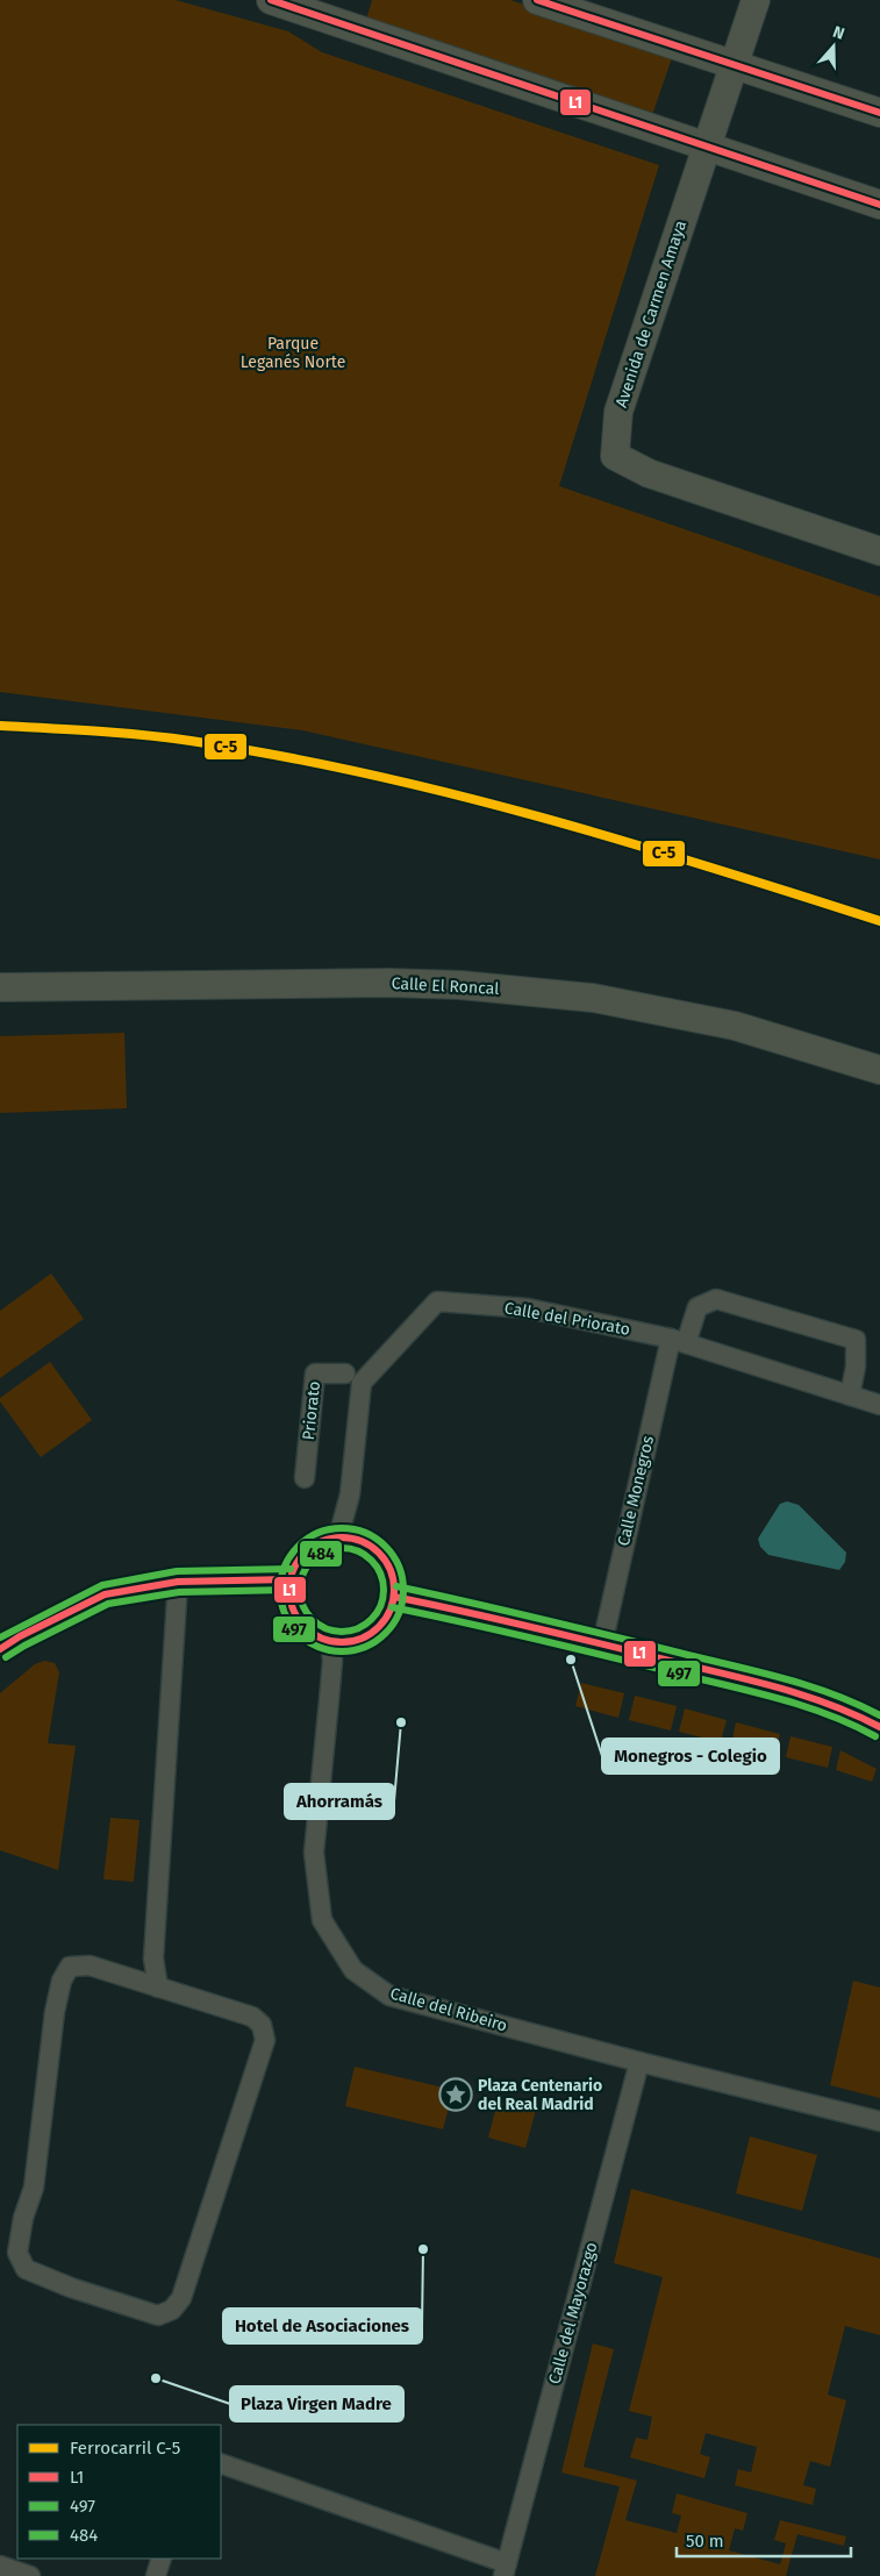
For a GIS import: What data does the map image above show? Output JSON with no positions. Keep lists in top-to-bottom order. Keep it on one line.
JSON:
{"streets":{"street":["Avenida de Carmen Amaya","Calle El Roncal","Calle del Priorato","Priorato","Calle Monegros","Calle del Ribeiro","Calle del Mayorazgo"]},"crossings":[["Calle del Priorato","Calle Monegros"],["Calle del Priorato","Calle del Ribeiro"],["Calle del Ribeiro","Calle del Mayorazgo"]],"parks":["Parque Leganés Norte"],"places":{"other":["Monegros - Colegio","Ahorramás","Hotel de Asociaciones","Plaza Virgen Madre"],"place":["Plaza Centenario del Real Madrid"]},"lines":["transit line L1","rail line C-5","transit line 497","transit line 484"],"legend":["Ferrocarril C-5","L1","497","484"],"scale_bar":"50 m","north":"top"}
